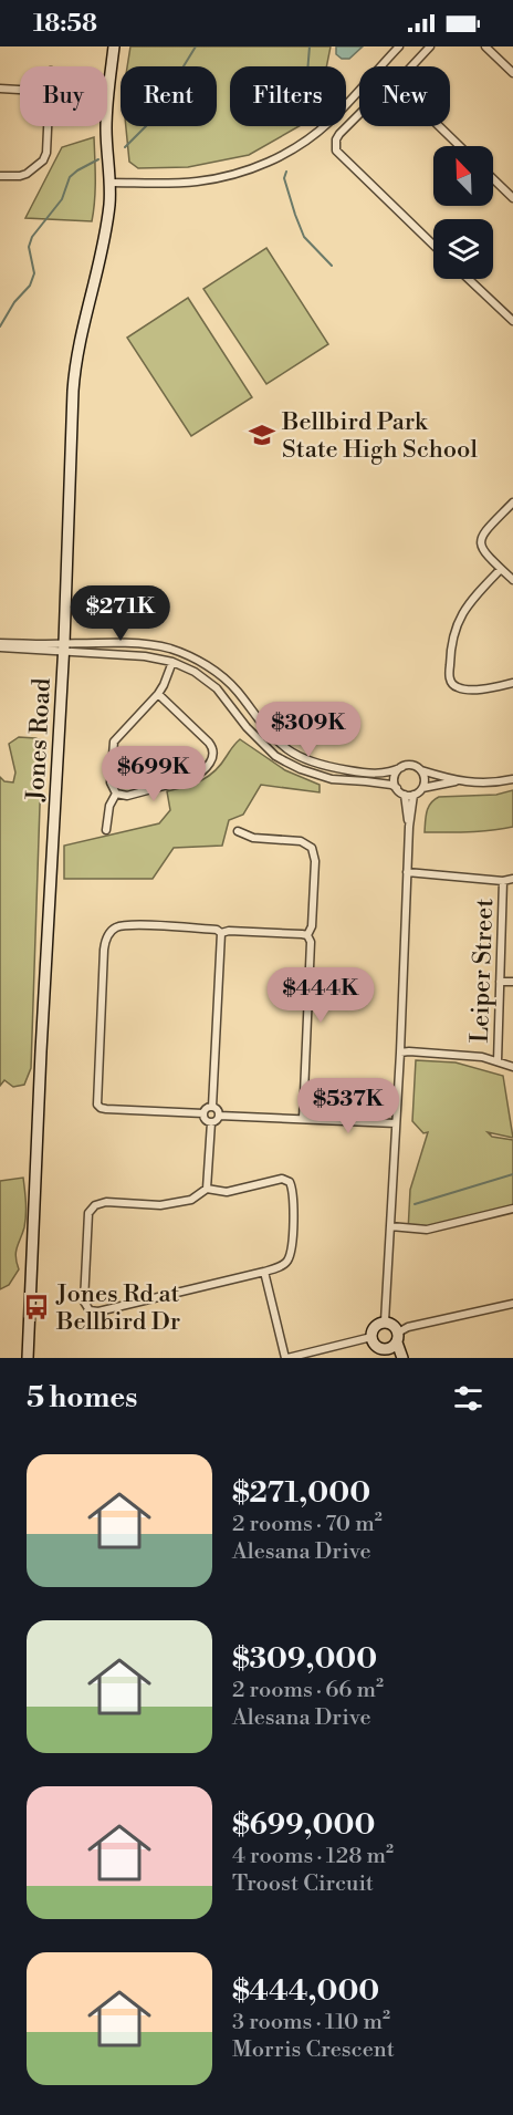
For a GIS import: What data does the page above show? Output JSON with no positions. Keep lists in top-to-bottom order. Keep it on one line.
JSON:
{"streets":{"street":["Jones Road","Leiper Street"]},"places":{"school or university":["Bellbird Park State High School"],"bus stop":["Jones Rd at Bellbird Dr"]},"north":"top left","page":{"status":"18:58","chip":["Buy","Rent","Filters","New"],"price":["$271K","$309K","$699K","$444K","$537K"],"heading":"5 homes","list":[{"name":"$271,000","note":"2 rooms · 70 m² · Alesana Drive"},{"name":"$309,000","note":"2 rooms · 66 m² · Alesana Drive"},{"name":"$699,000","note":"4 rooms · 128 m² · Troost Circuit"},{"name":"$444,000","note":"3 rooms · 110 m² · Morris Crescent"}]}}
